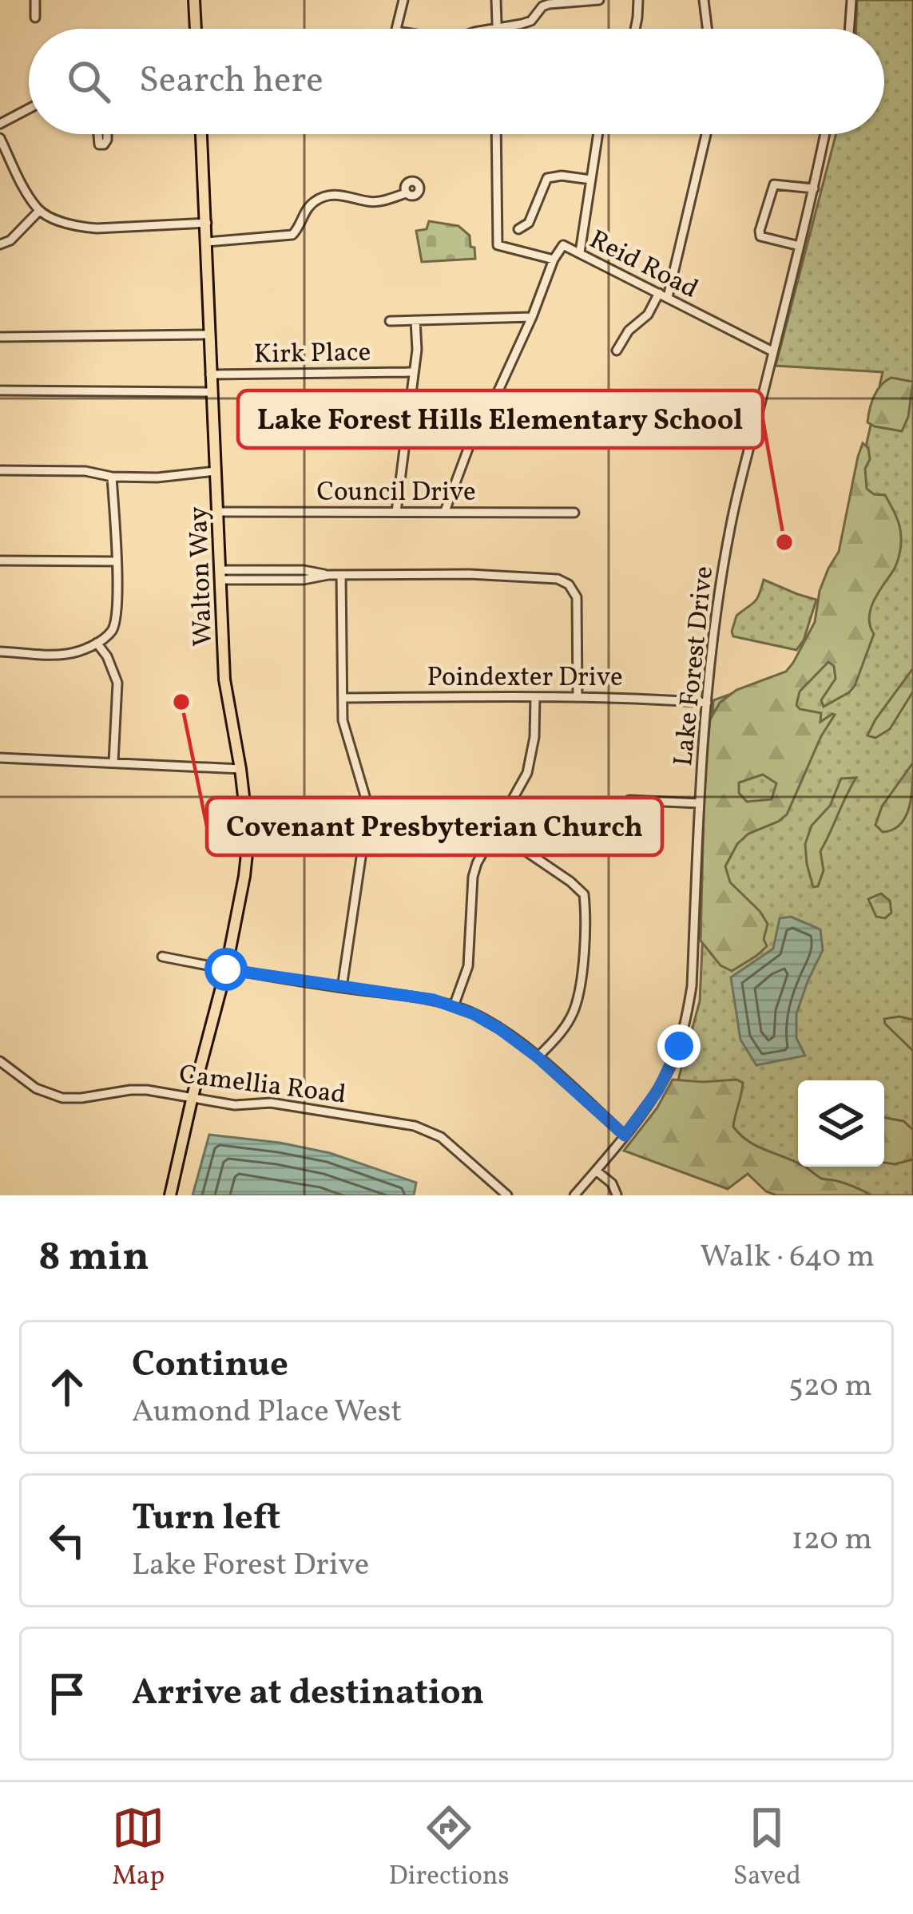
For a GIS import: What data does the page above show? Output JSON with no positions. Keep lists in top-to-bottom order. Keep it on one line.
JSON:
{"streets":{"main road":["Walton Way"],"street":["Reid Road","Kirk Place","Council Drive","Lake Forest Drive","Poindexter Drive","Camellia Road"]},"crossings":[["Reid Road","Lake Forest Drive"],["Kirk Place","Walton Way"],["Council Drive","Walton Way"],["Walton Way","Camellia Road"],["Lake Forest Drive","Poindexter Drive"]],"places":["Lake Forest Hills Elementary School","Covenant Presbyterian Church"],"page":{"search":"Search here","heading":["8 min","Walk · 640 m"],"list":[["Continue","Aumond Place West","520 m"],["Turn left","Lake Forest Drive","120 m"],"Arrive at destination"],"nav":["Map","Directions","Saved"]}}
